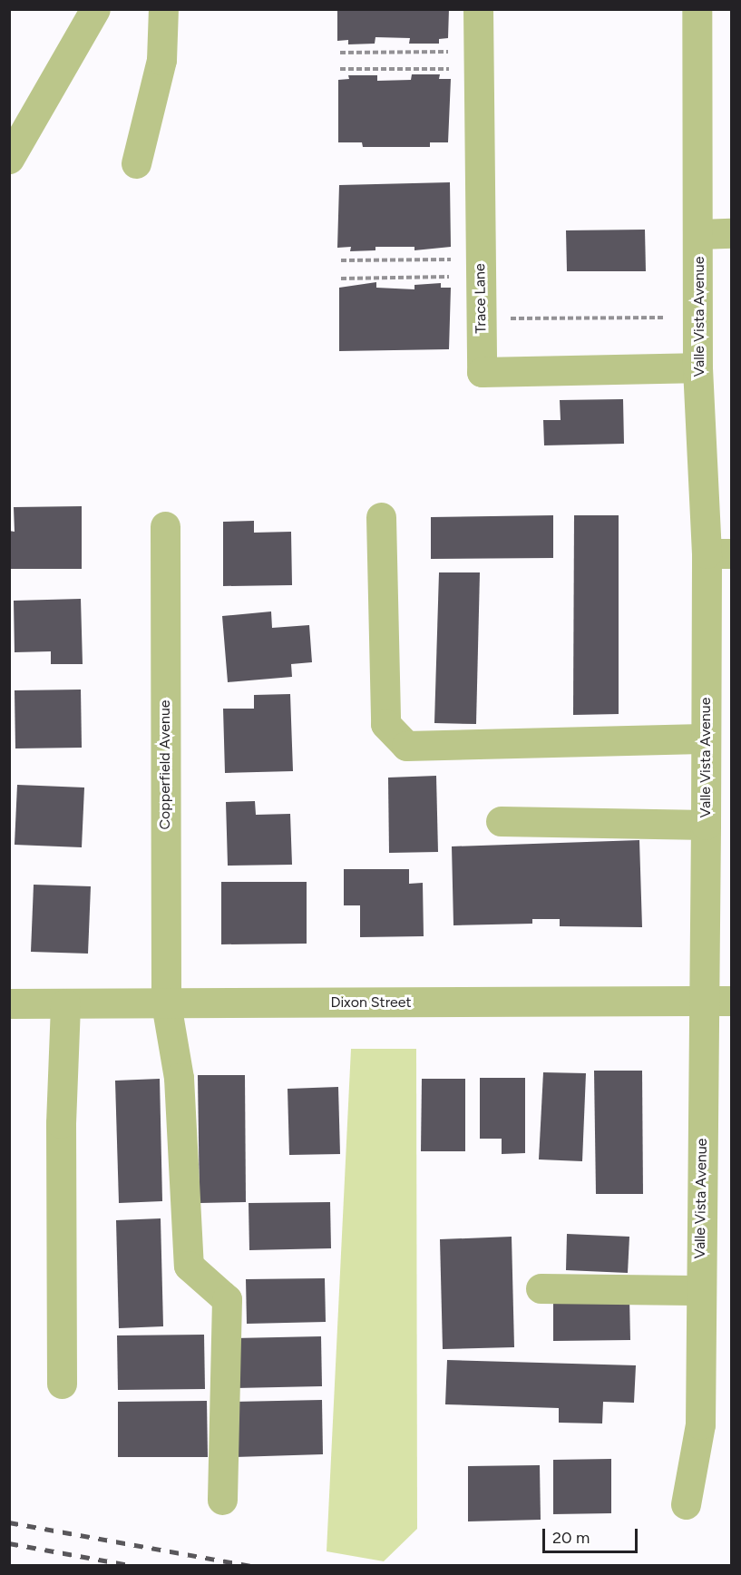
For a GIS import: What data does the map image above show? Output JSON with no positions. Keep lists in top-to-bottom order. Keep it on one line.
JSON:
{"streets":{"street":["Trace Lane","Valle Vista Avenue","Copperfield Avenue","Dixon Street"]},"crossings":[["Trace Lane","Valle Vista Avenue"],["Valle Vista Avenue","Dixon Street"],["Copperfield Avenue","Dixon Street"]],"scale_bar":"20 m"}
